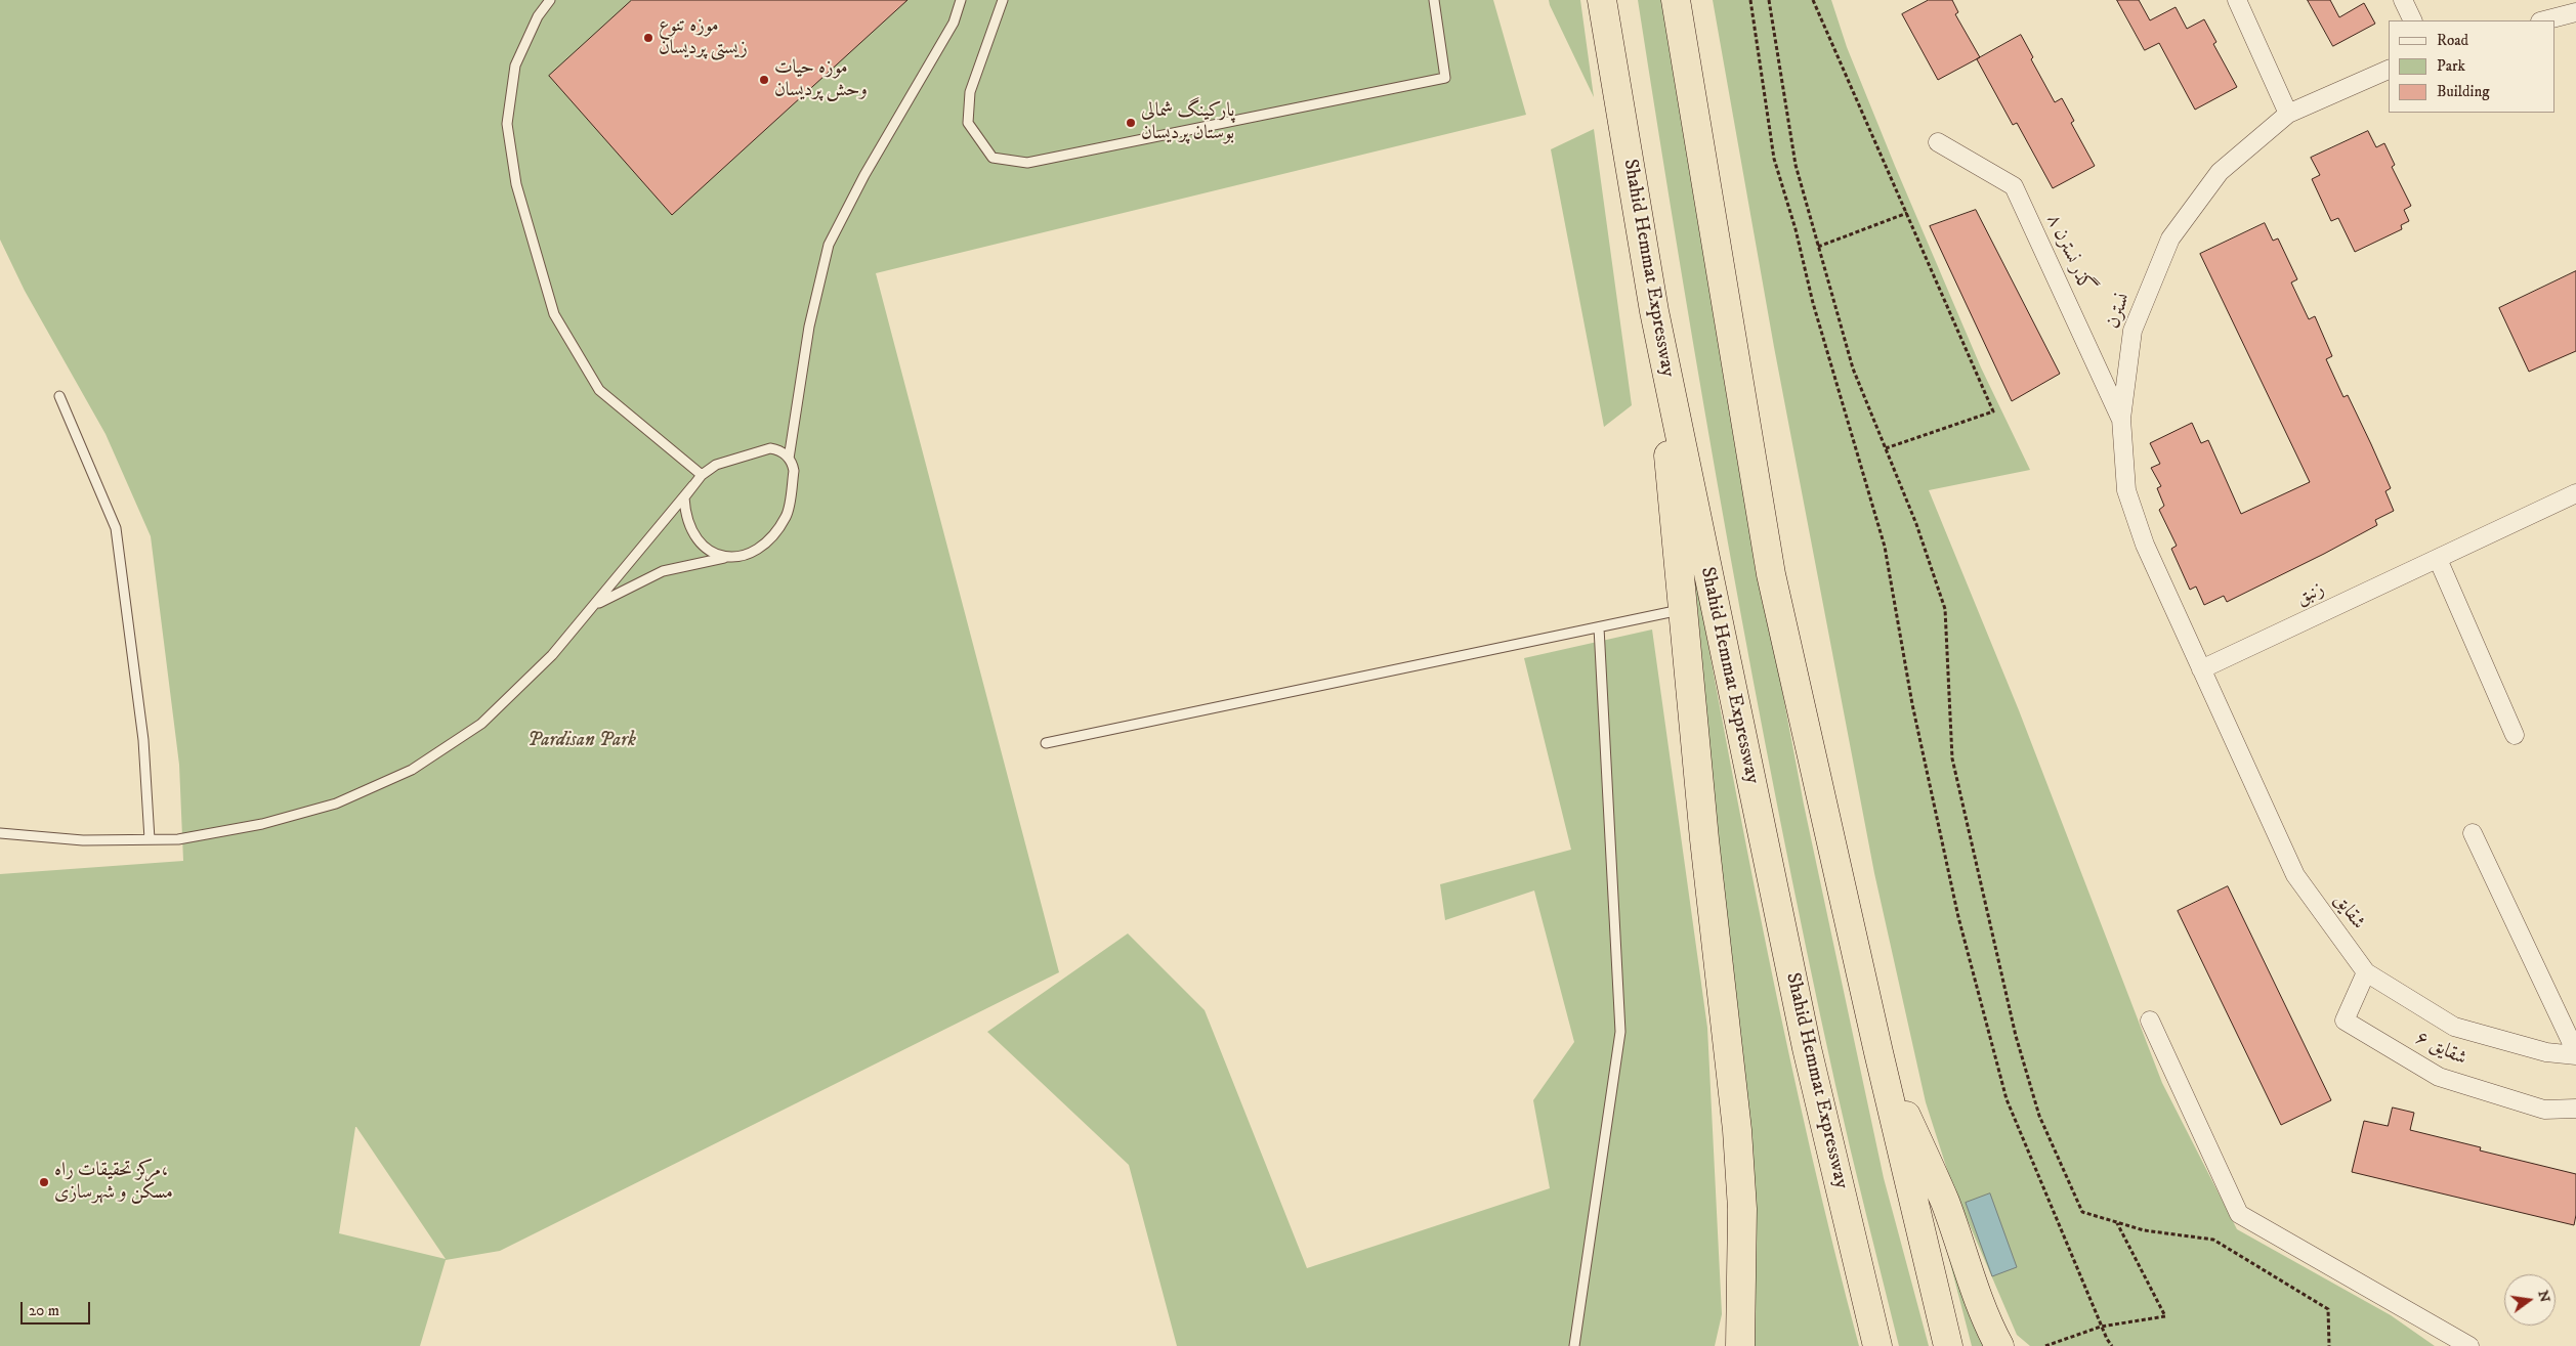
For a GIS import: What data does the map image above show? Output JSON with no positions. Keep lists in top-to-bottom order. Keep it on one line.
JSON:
{"streets":{"highway":["Shahid Hemmat Expressway"],"street":["گذر نسترن ۸","نسترن","زنبق","شقایق","شقایق ۶"]},"crossings":[["گذر نسترن ۸","نسترن"],["نسترن","زنبق"],["نسترن","شقایق"],["زنبق","شقایق"],["شقایق","شقایق ۶"]],"parks":["Pardisan Park"],"places":["موزه تنوع زیستی پردیسان","موزه حیات وحش پردیسان","پارکینگ شمالی بوستان پردیسان","مرکز تحقیقات راه، مسکن و شهرسازی"],"legend":["Road","Park","Building"],"scale_bar":"20 m","north":"right"}
